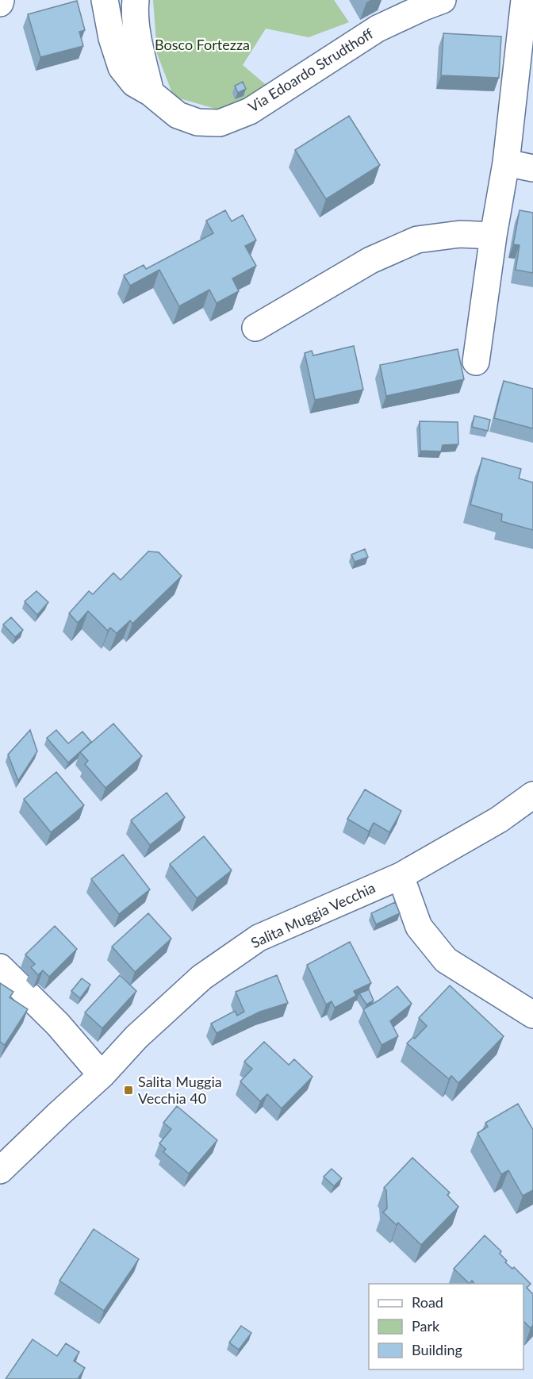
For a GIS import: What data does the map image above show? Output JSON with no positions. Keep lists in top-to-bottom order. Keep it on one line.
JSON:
{"streets":{"street":["Via Edoardo Strudthoff","Salita Muggia Vecchia"]},"parks":["Bosco Fortezza"],"places":{"transit":["Salita Muggia Vecchia 40"]},"legend":["Road","Park","Building"]}
